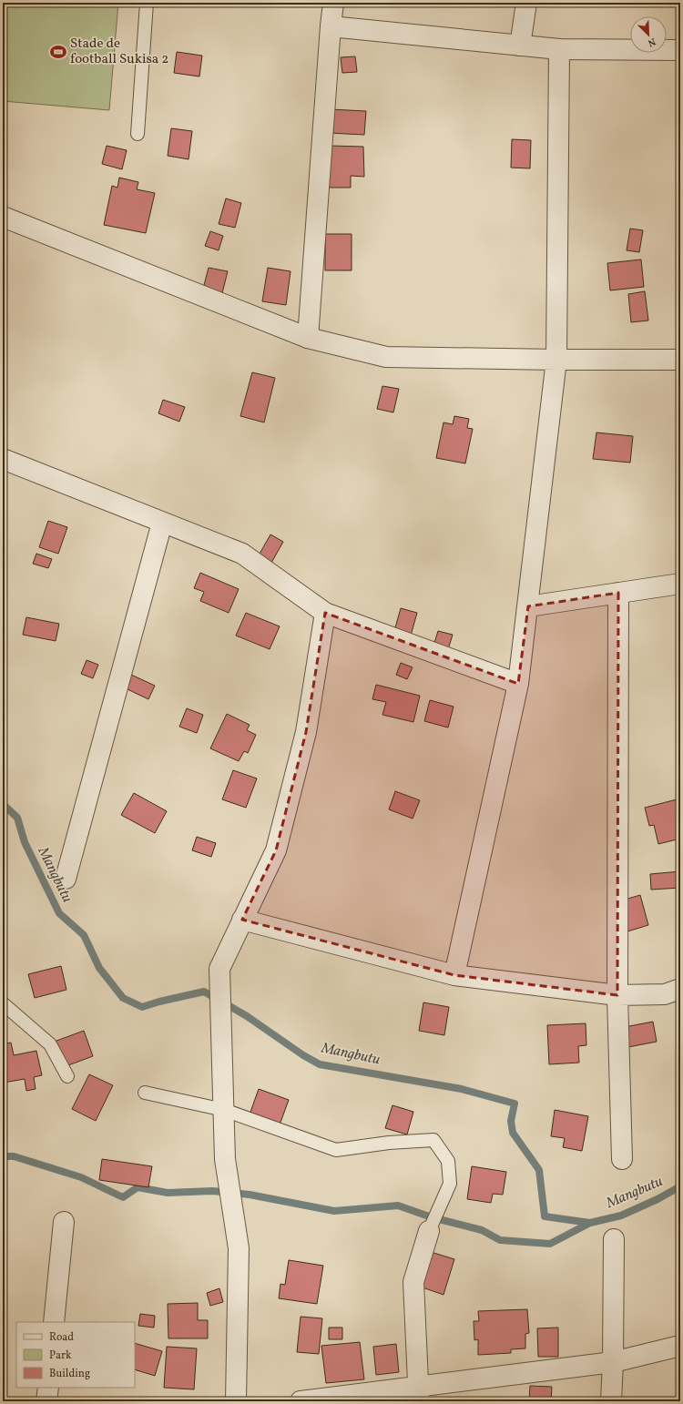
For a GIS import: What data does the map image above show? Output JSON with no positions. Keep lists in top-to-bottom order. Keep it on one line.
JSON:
{"water":["Mangbutu"],"places":{"sports":["Stade de football Sukisa 2"]},"legend":["Road","Park","Building"],"north":"bottom right"}
